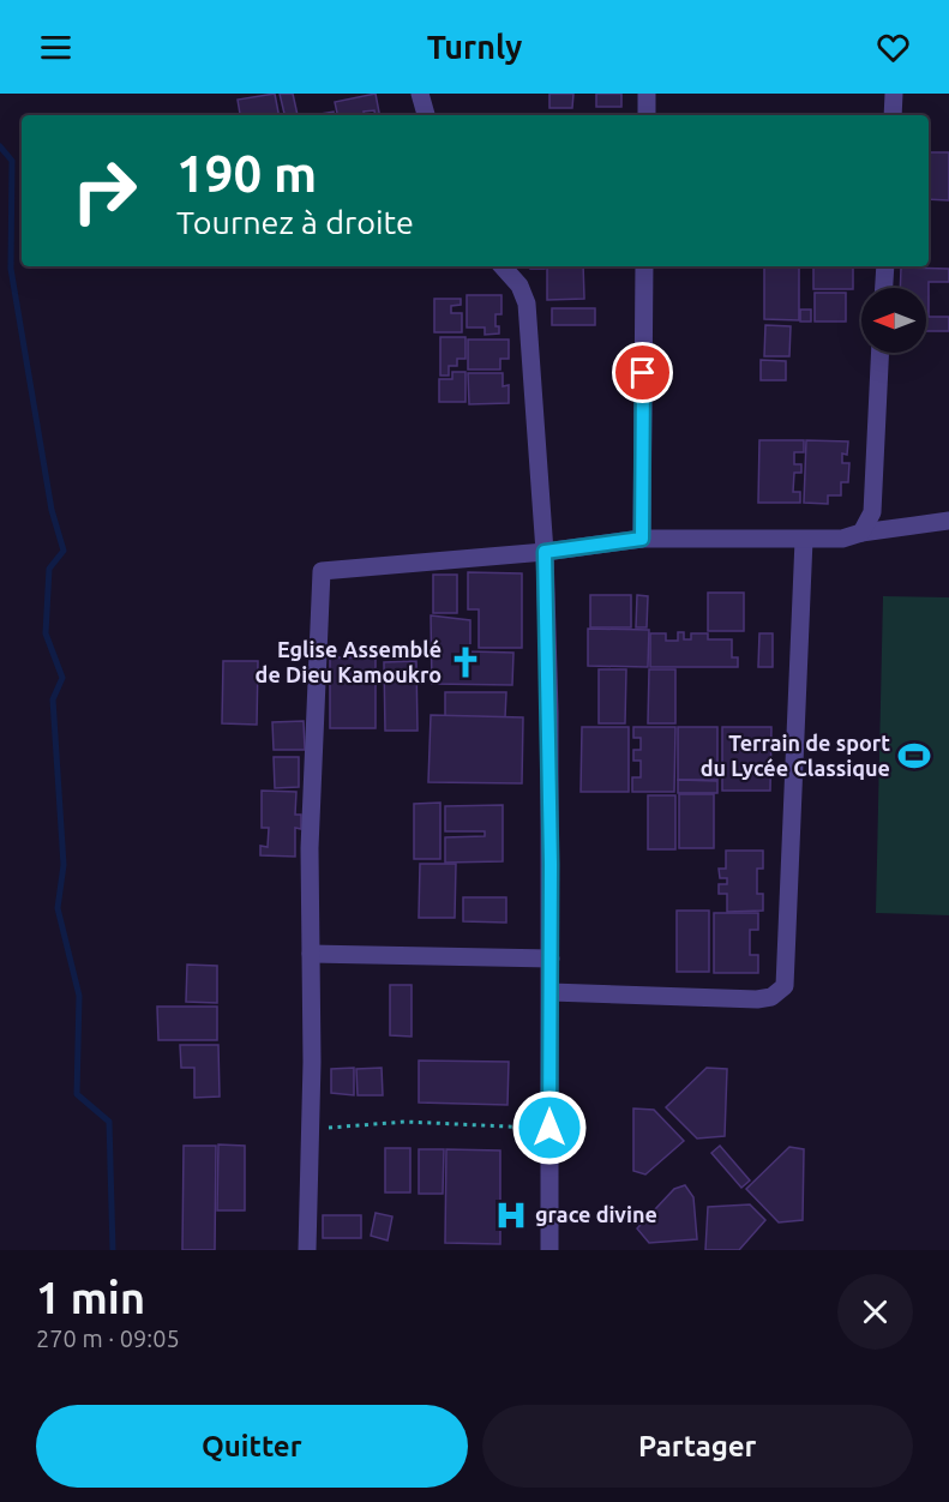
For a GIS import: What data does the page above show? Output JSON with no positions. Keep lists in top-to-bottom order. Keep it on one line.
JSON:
{"places":{"church":["Eglise Assemblé de Dieu Kamoukro"],"sports":["Terrain de sport du Lycée Classique"],"hospital":["grace divine"]},"north":"left","page":{"header":"Turnly","turn":["190 m","Tournez à droite"],"heading":["1 min","270 m · 09:05"],"buttons":["Quitter","Partager"]}}
